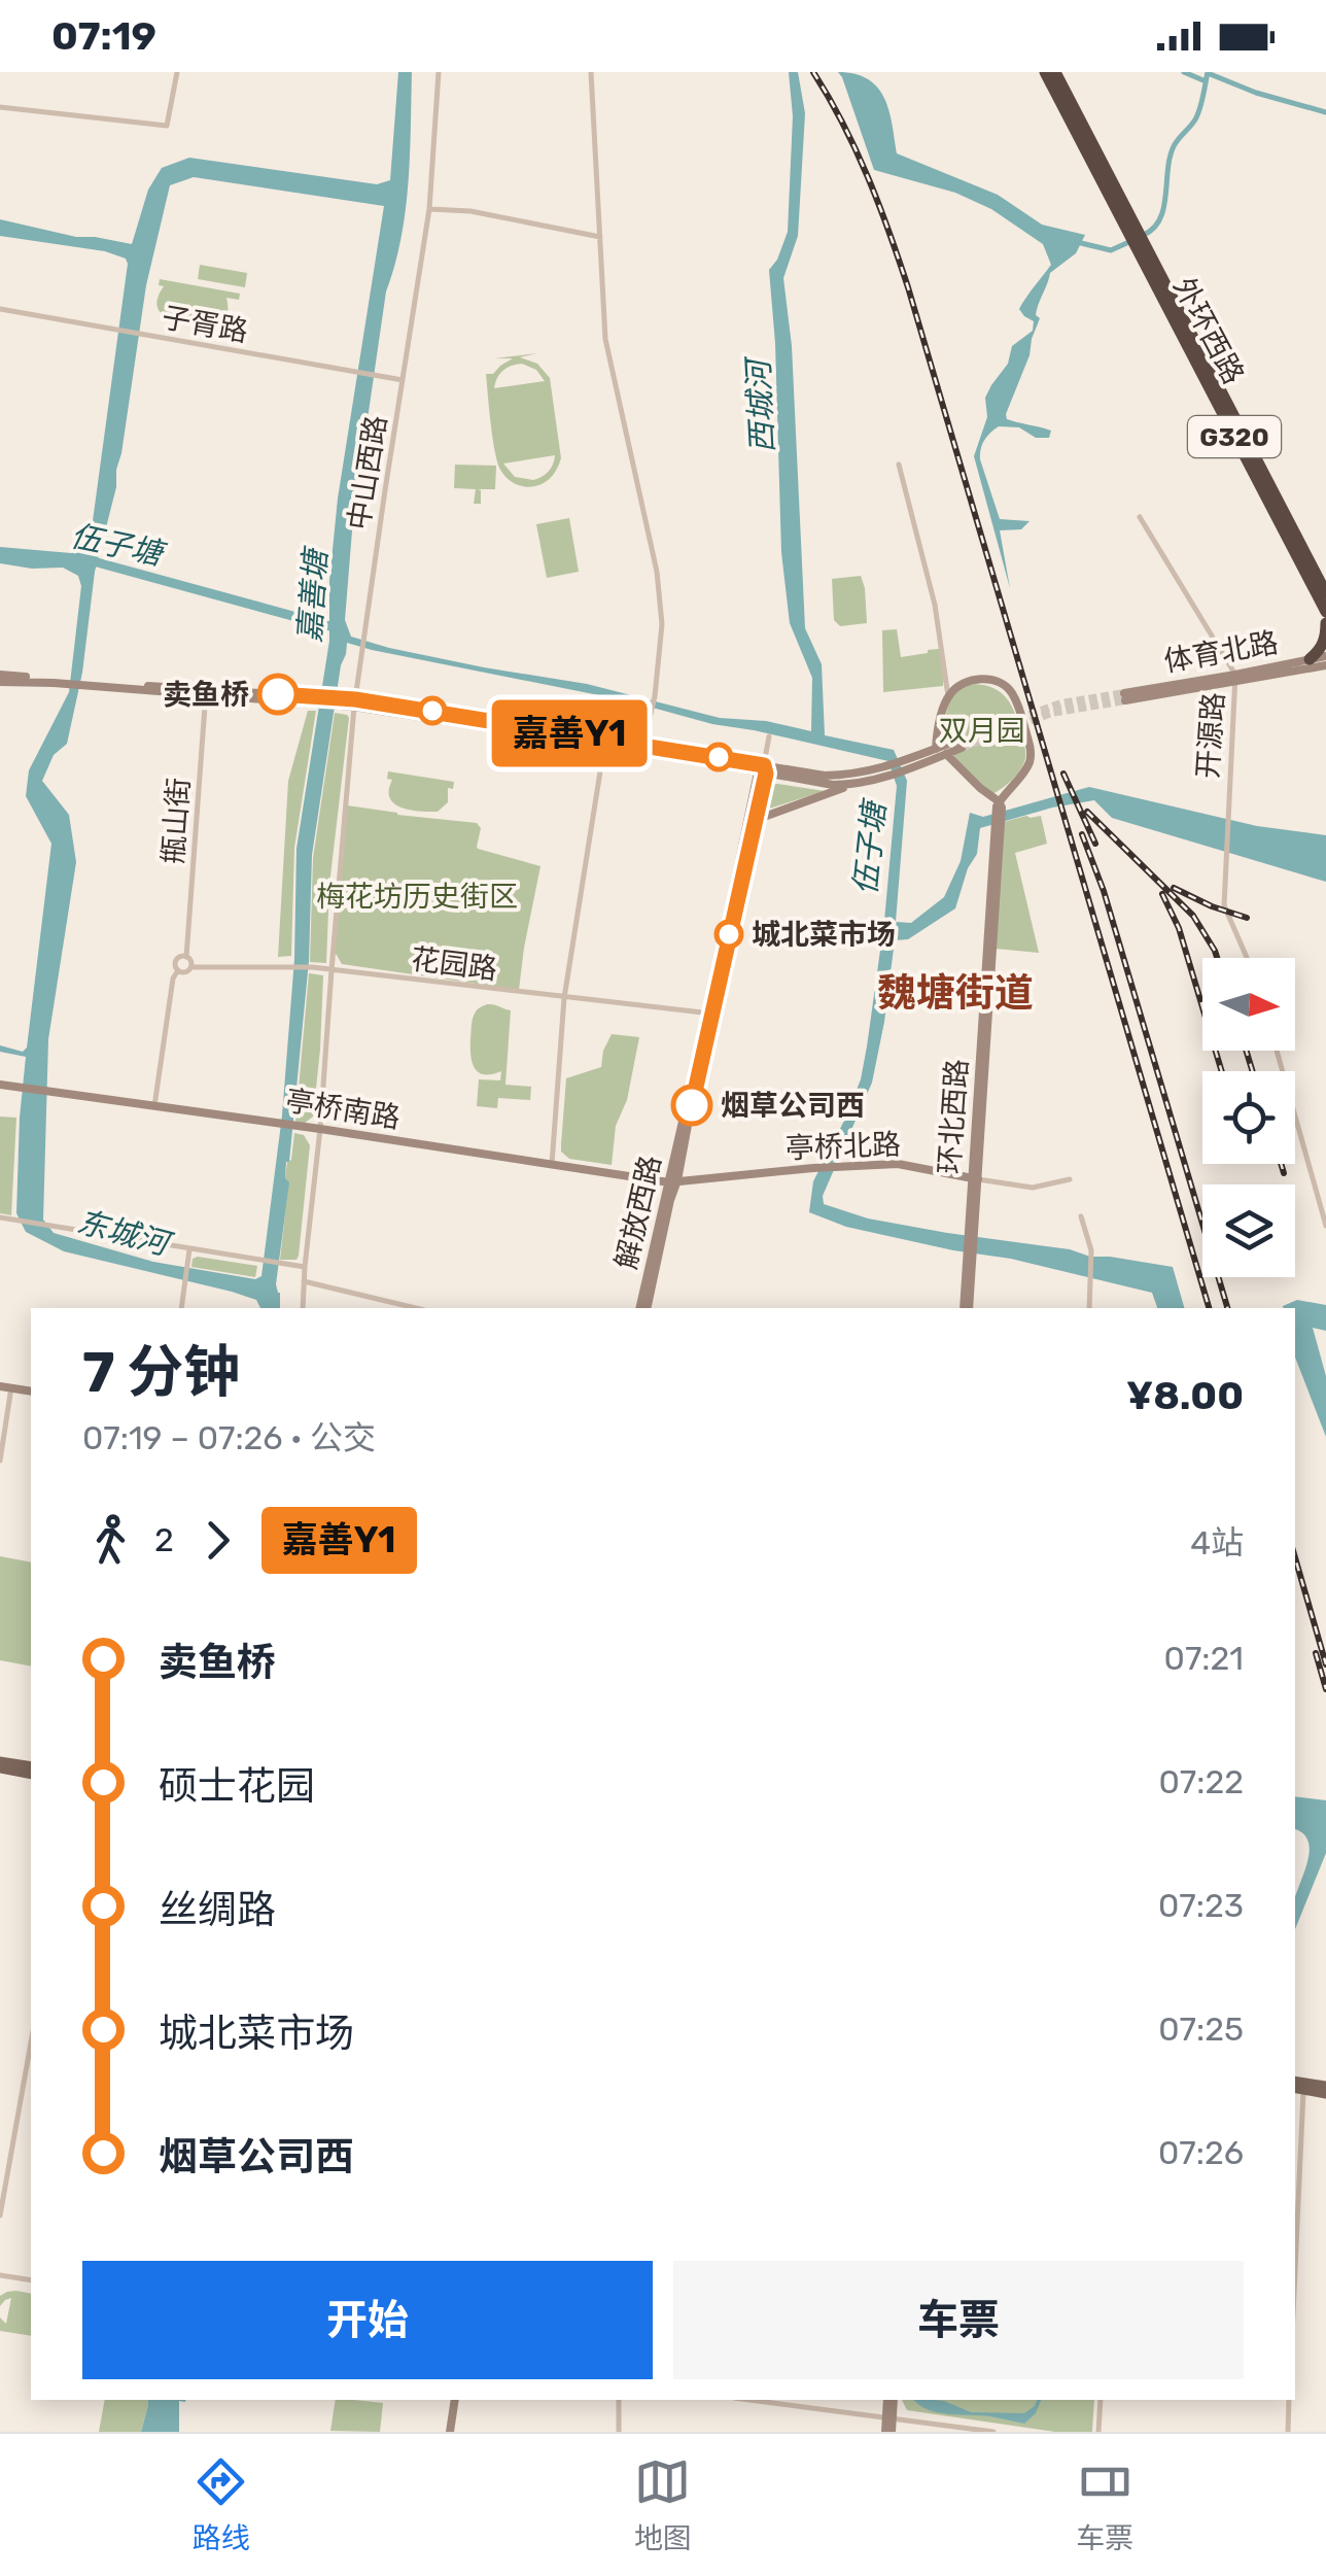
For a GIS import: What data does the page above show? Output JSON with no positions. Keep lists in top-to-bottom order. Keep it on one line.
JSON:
{"streets":{"highway":["外环西路","G320"],"main road":["体育北路","亭桥南路","环北西路","亭桥北路","解放西路"],"street":["子胥路","中山西路","开源路","甁山街","花园路"]},"crossings":[["子胥路","中山西路"],["中山西路","花园路"],["中山西路","亭桥南路"],["体育北路","开源路"],["甁山街","花园路"],["花园路","解放西路"],["亭桥南路","亭桥北路"],["亭桥南路","解放西路"],["环北西路","亭桥北路"],["亭桥北路","解放西路"]],"districts":["魏塘街道"],"water":["西城河","伍子塘","嘉善塘","东城河"],"parks":["双月园","梅花坊历史街区"],"places":["卖鱼桥","城北菜市场","烟草公司西"],"lines":["bus line 嘉善Y1"],"north":"right","page":{"status":"07:19","on_map":"嘉善Y1","heading":["7 分钟","07:19 – 07:26 · 公交","¥8.00"],"legs":["2","嘉善Y1","4站"],"list":[{"name":"卖鱼桥","value":"07:21"},{"name":"硕士花园","value":"07:22"},{"name":"丝绸路","value":"07:23"},{"name":"城北菜市场","value":"07:25"},{"name":"烟草公司西","value":"07:26"}],"buttons":["开始","车票"],"tabs":["路线","地图","车票"]}}
